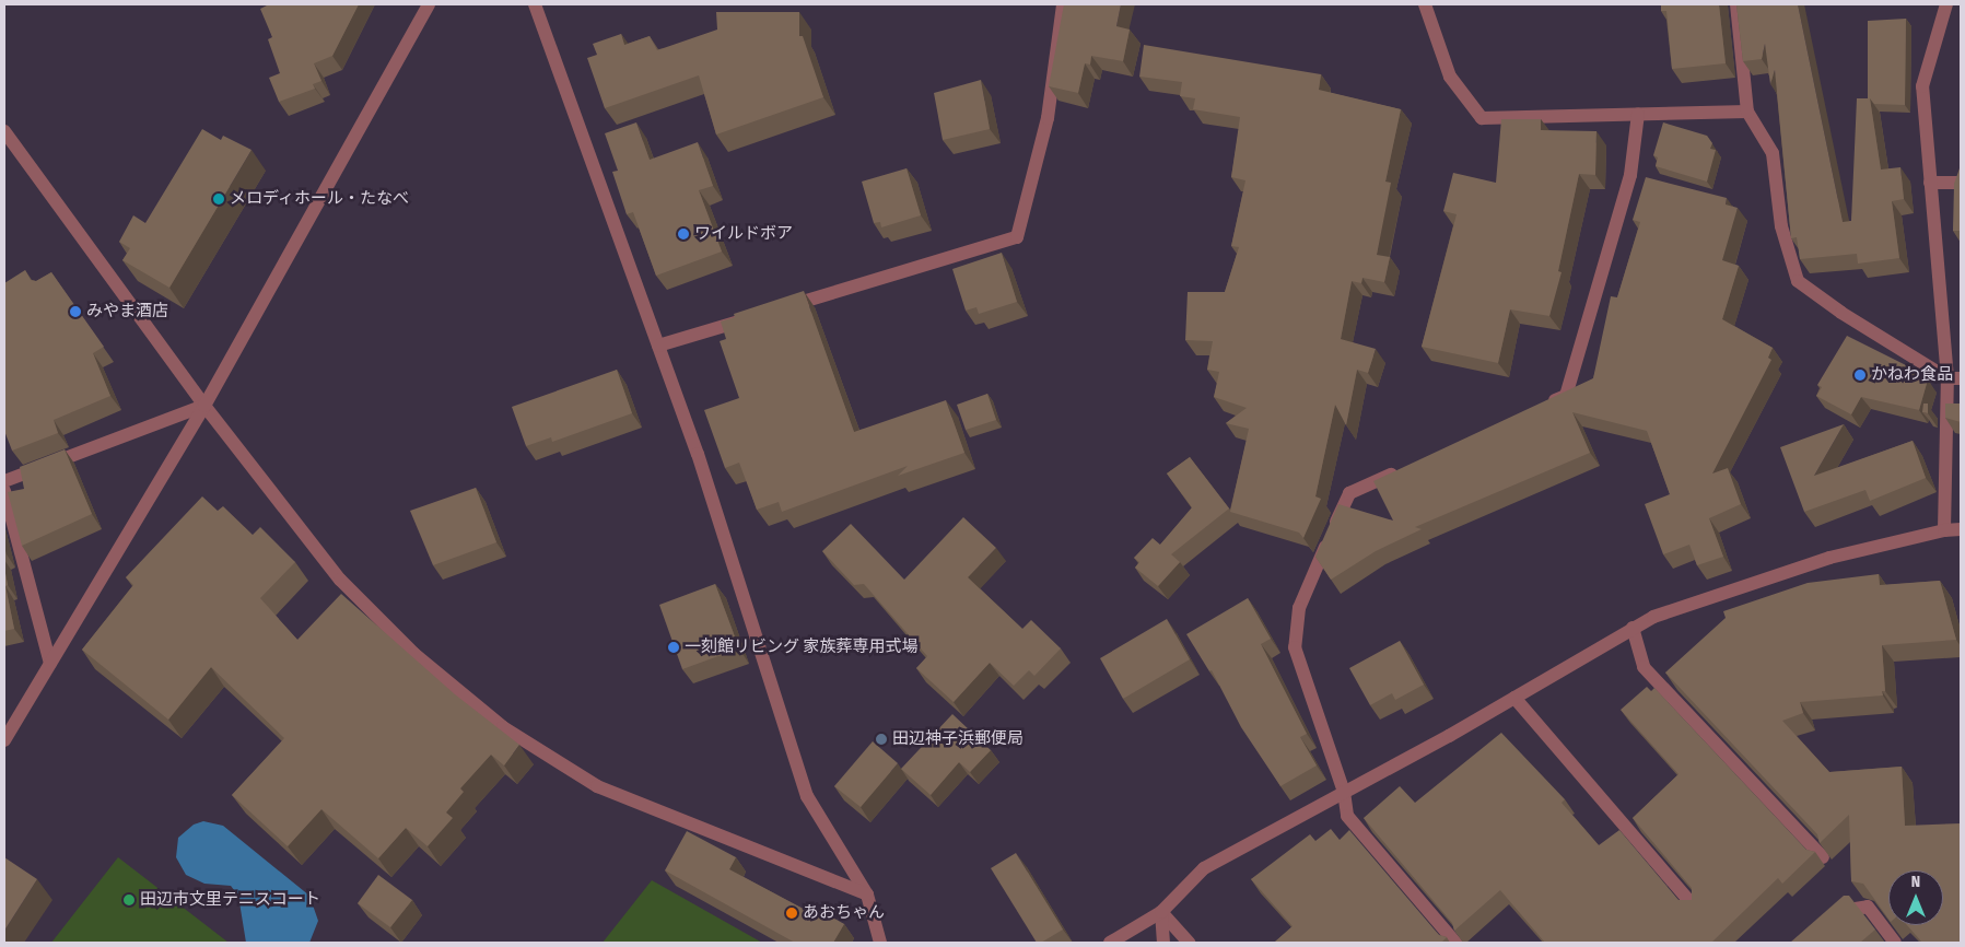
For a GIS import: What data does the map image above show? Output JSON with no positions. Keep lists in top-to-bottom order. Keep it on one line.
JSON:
{"places":["メロディホール・たなべ","ワイルドボア","みやま酒店","かねわ食品","一刻館リビング 家族葬専用式場","田辺神子浜郵便局","田辺市文里テニスコート","あおちゃん"],"north":"top"}
